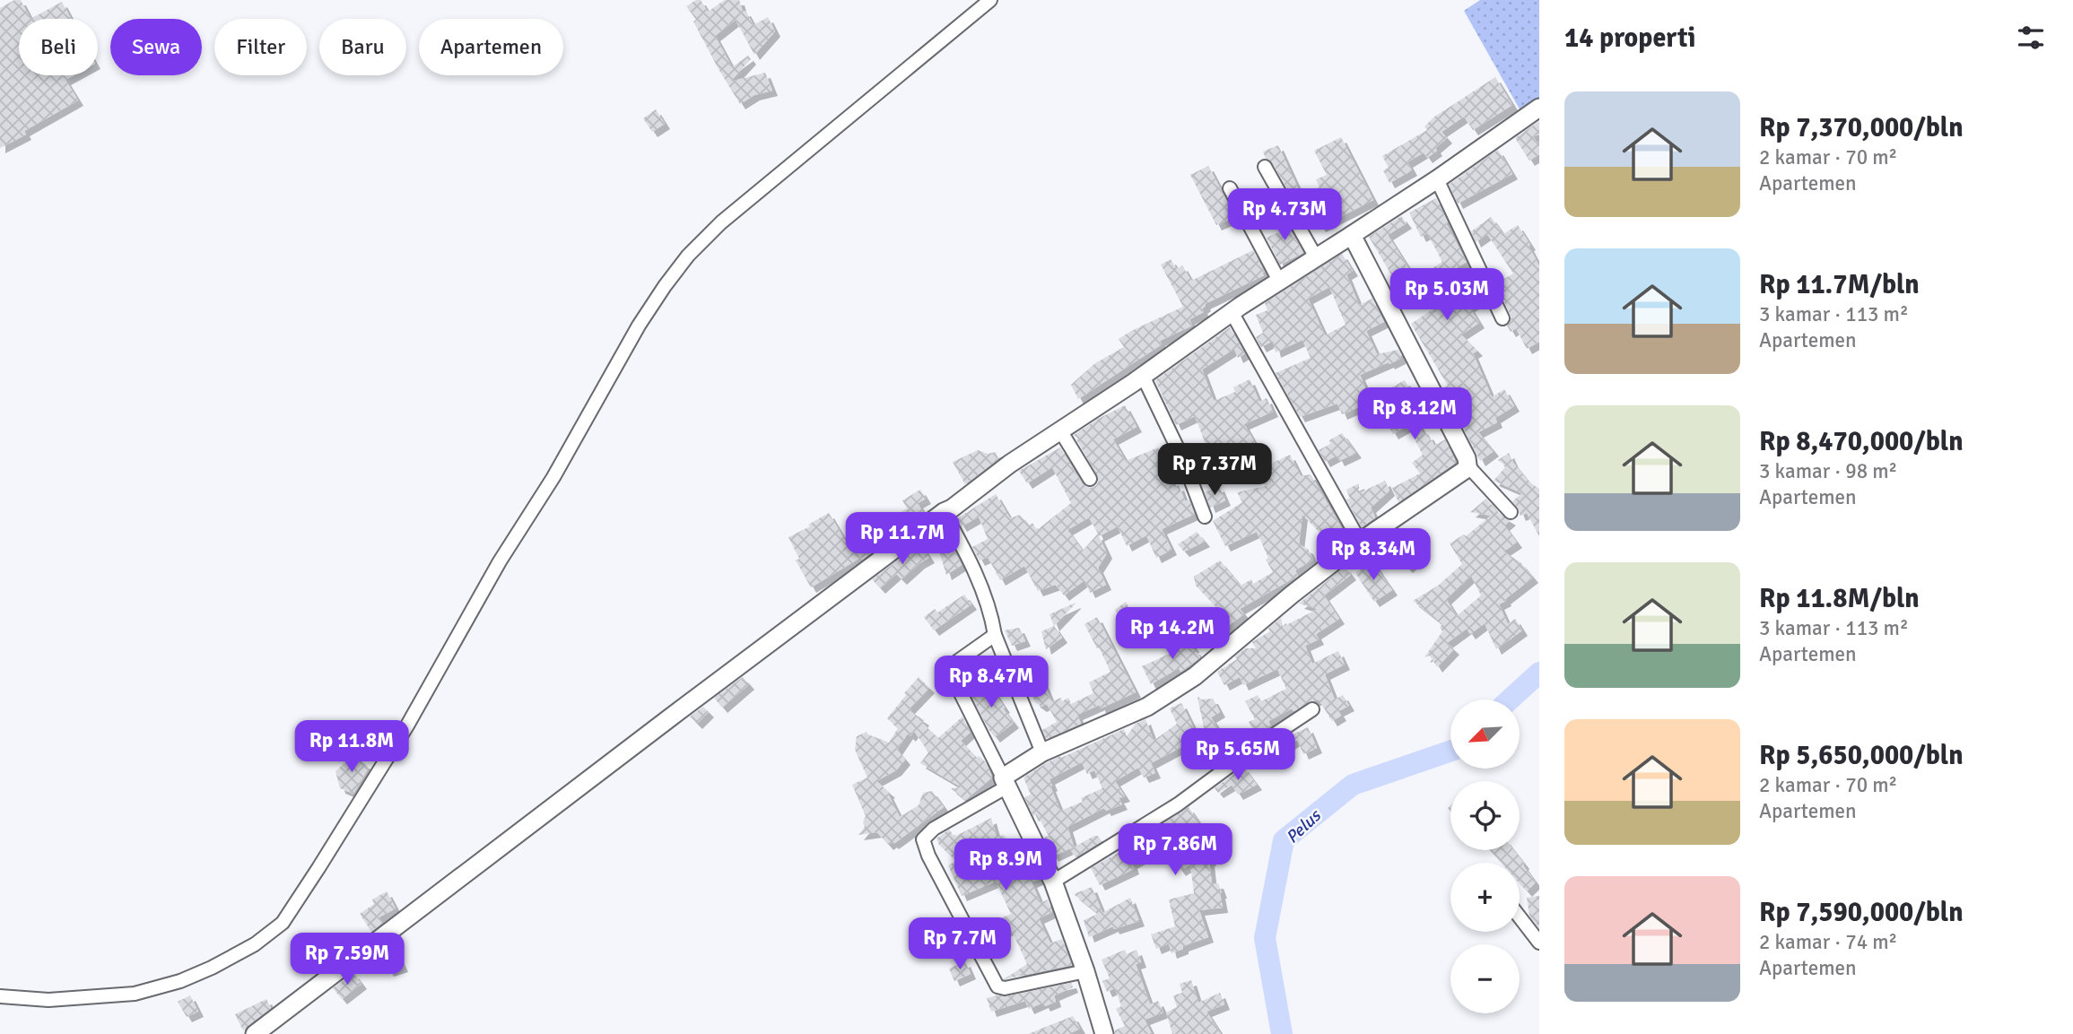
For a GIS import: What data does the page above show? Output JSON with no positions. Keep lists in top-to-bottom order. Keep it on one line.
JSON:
{"water":["Pelus"],"north":"bottom left","page":{"heading":"14 properti","chip":["Beli","Sewa","Filter","Baru","Apartemen"],"list":[{"name":"Rp 7,370,000/bln","note":"2 kamar · 70 m² · Apartemen"},{"name":"Rp 11.7M/bln","note":"3 kamar · 113 m² · Apartemen"},{"name":"Rp 8,470,000/bln","note":"3 kamar · 98 m² · Apartemen"},{"name":"Rp 11.8M/bln","note":"3 kamar · 113 m² · Apartemen"},{"name":"Rp 5,650,000/bln","note":"2 kamar · 70 m² · Apartemen"},{"name":"Rp 7,590,000/bln","note":"2 kamar · 74 m² · Apartemen"}],"price":["Rp 4.73M","Rp 5.03M","Rp 8.12M","Rp 7.37M","Rp 11.7M","Rp 8.34M","Rp 14.2M","Rp 8.47M","Rp 11.8M","Rp 5.65M","Rp 7.86M","Rp 8.9M","Rp 7.7M","Rp 7.59M"],"map_buttons":["+","−"]}}
